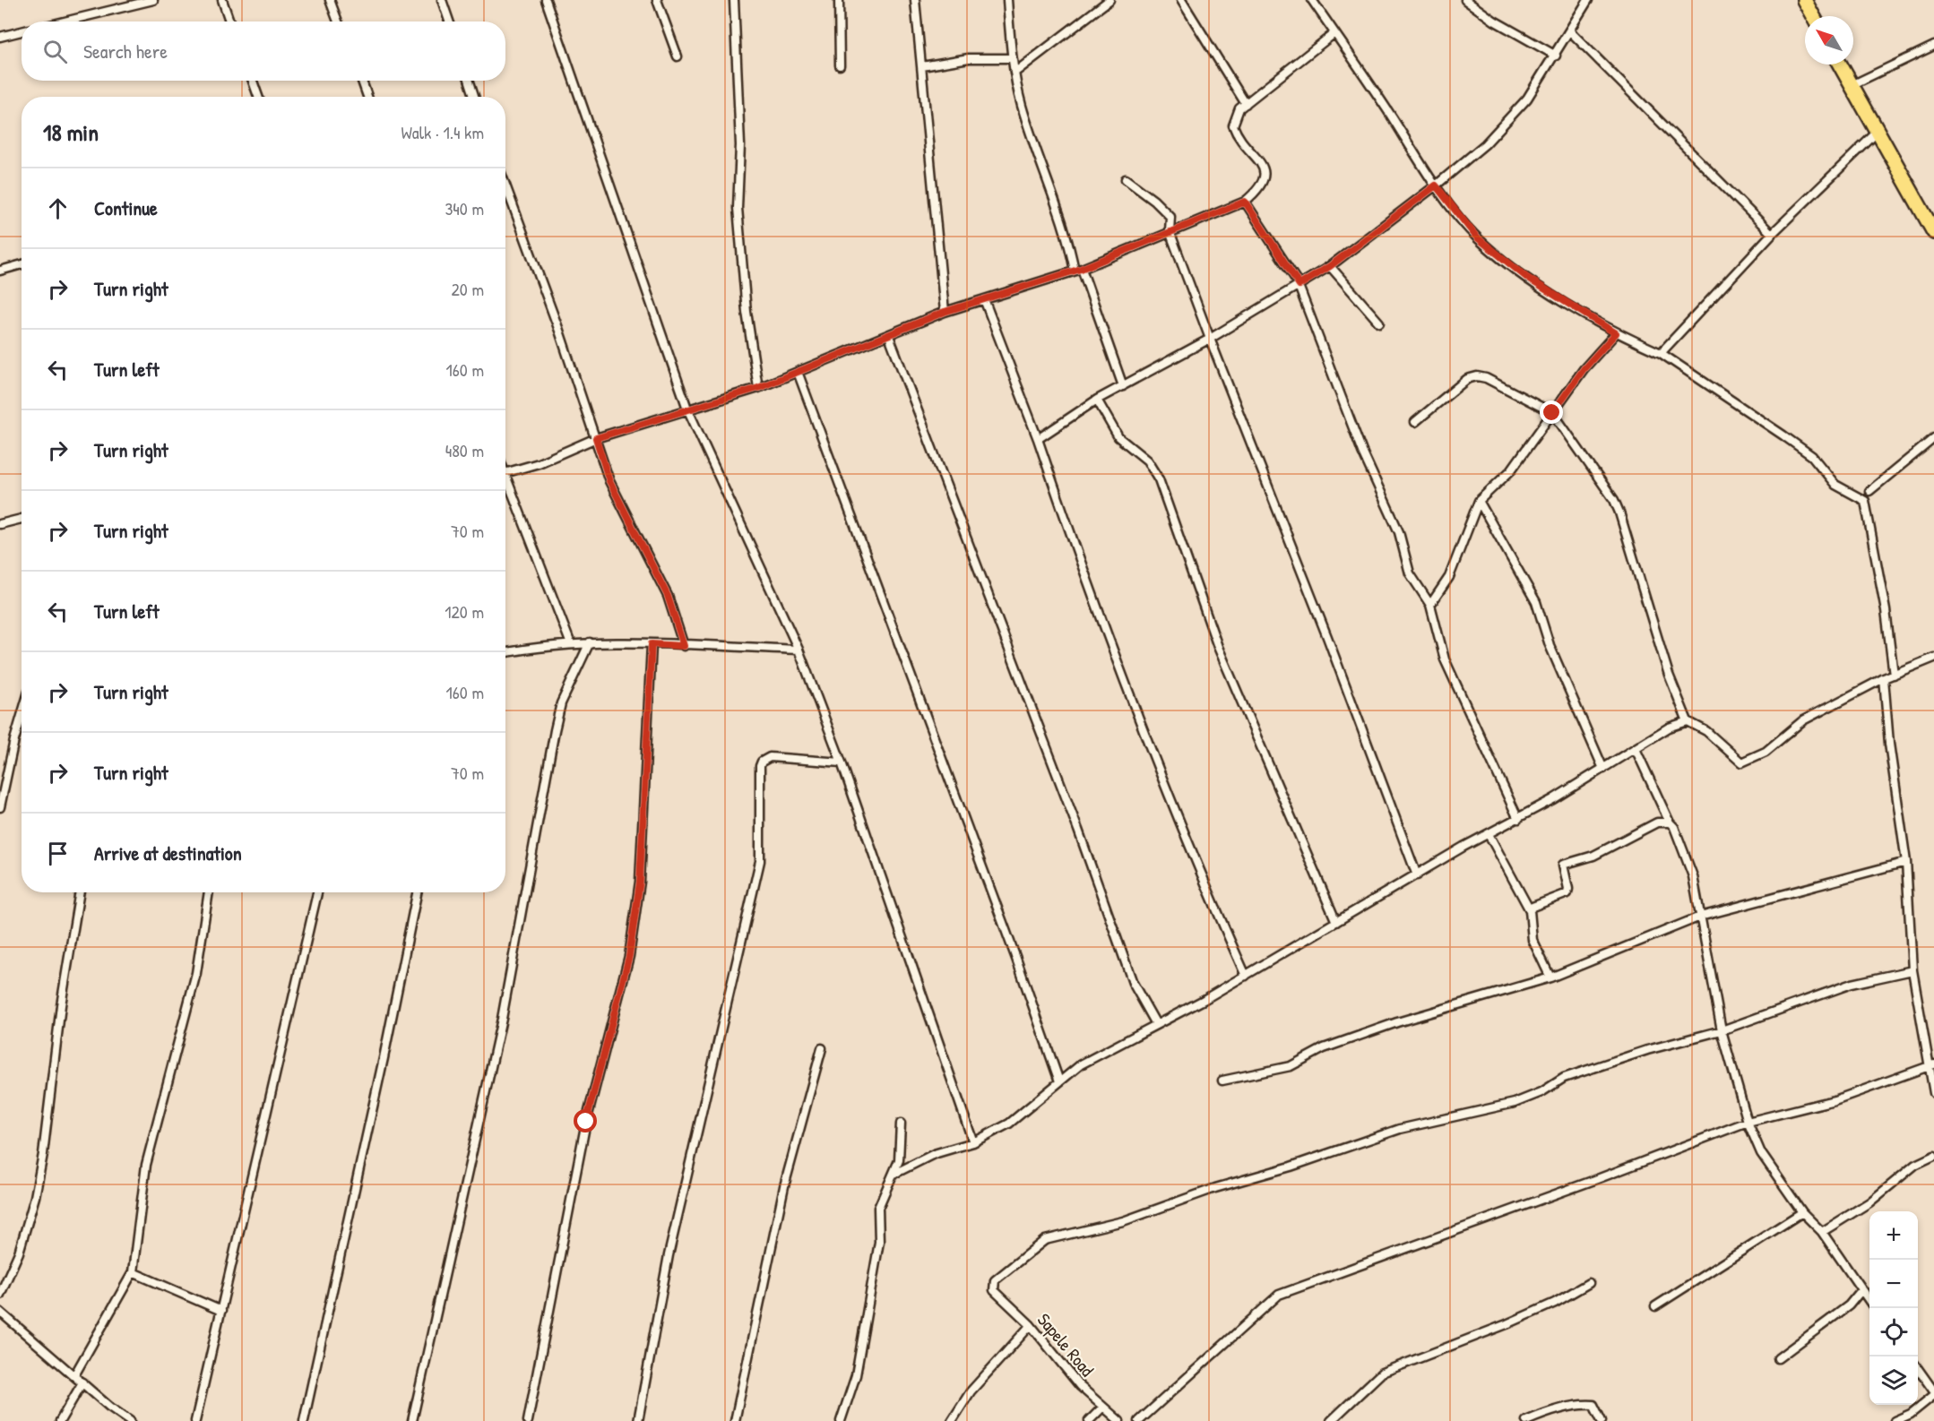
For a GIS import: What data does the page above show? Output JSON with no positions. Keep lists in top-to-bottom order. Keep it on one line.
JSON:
{"streets":{"street":["Sapele Road"]},"north":"top left","page":{"search":"Search here","heading":["18 min","Walk · 1.4 km"],"list":[["Continue","340 m"],["Turn right","20 m"],["Turn left","160 m"],["Turn right","480 m"],["Turn right","70 m"],["Turn left","120 m"],["Turn right","160 m"],["Turn right","70 m"],"Arrive at destination"],"map_buttons":["+","−"]}}
